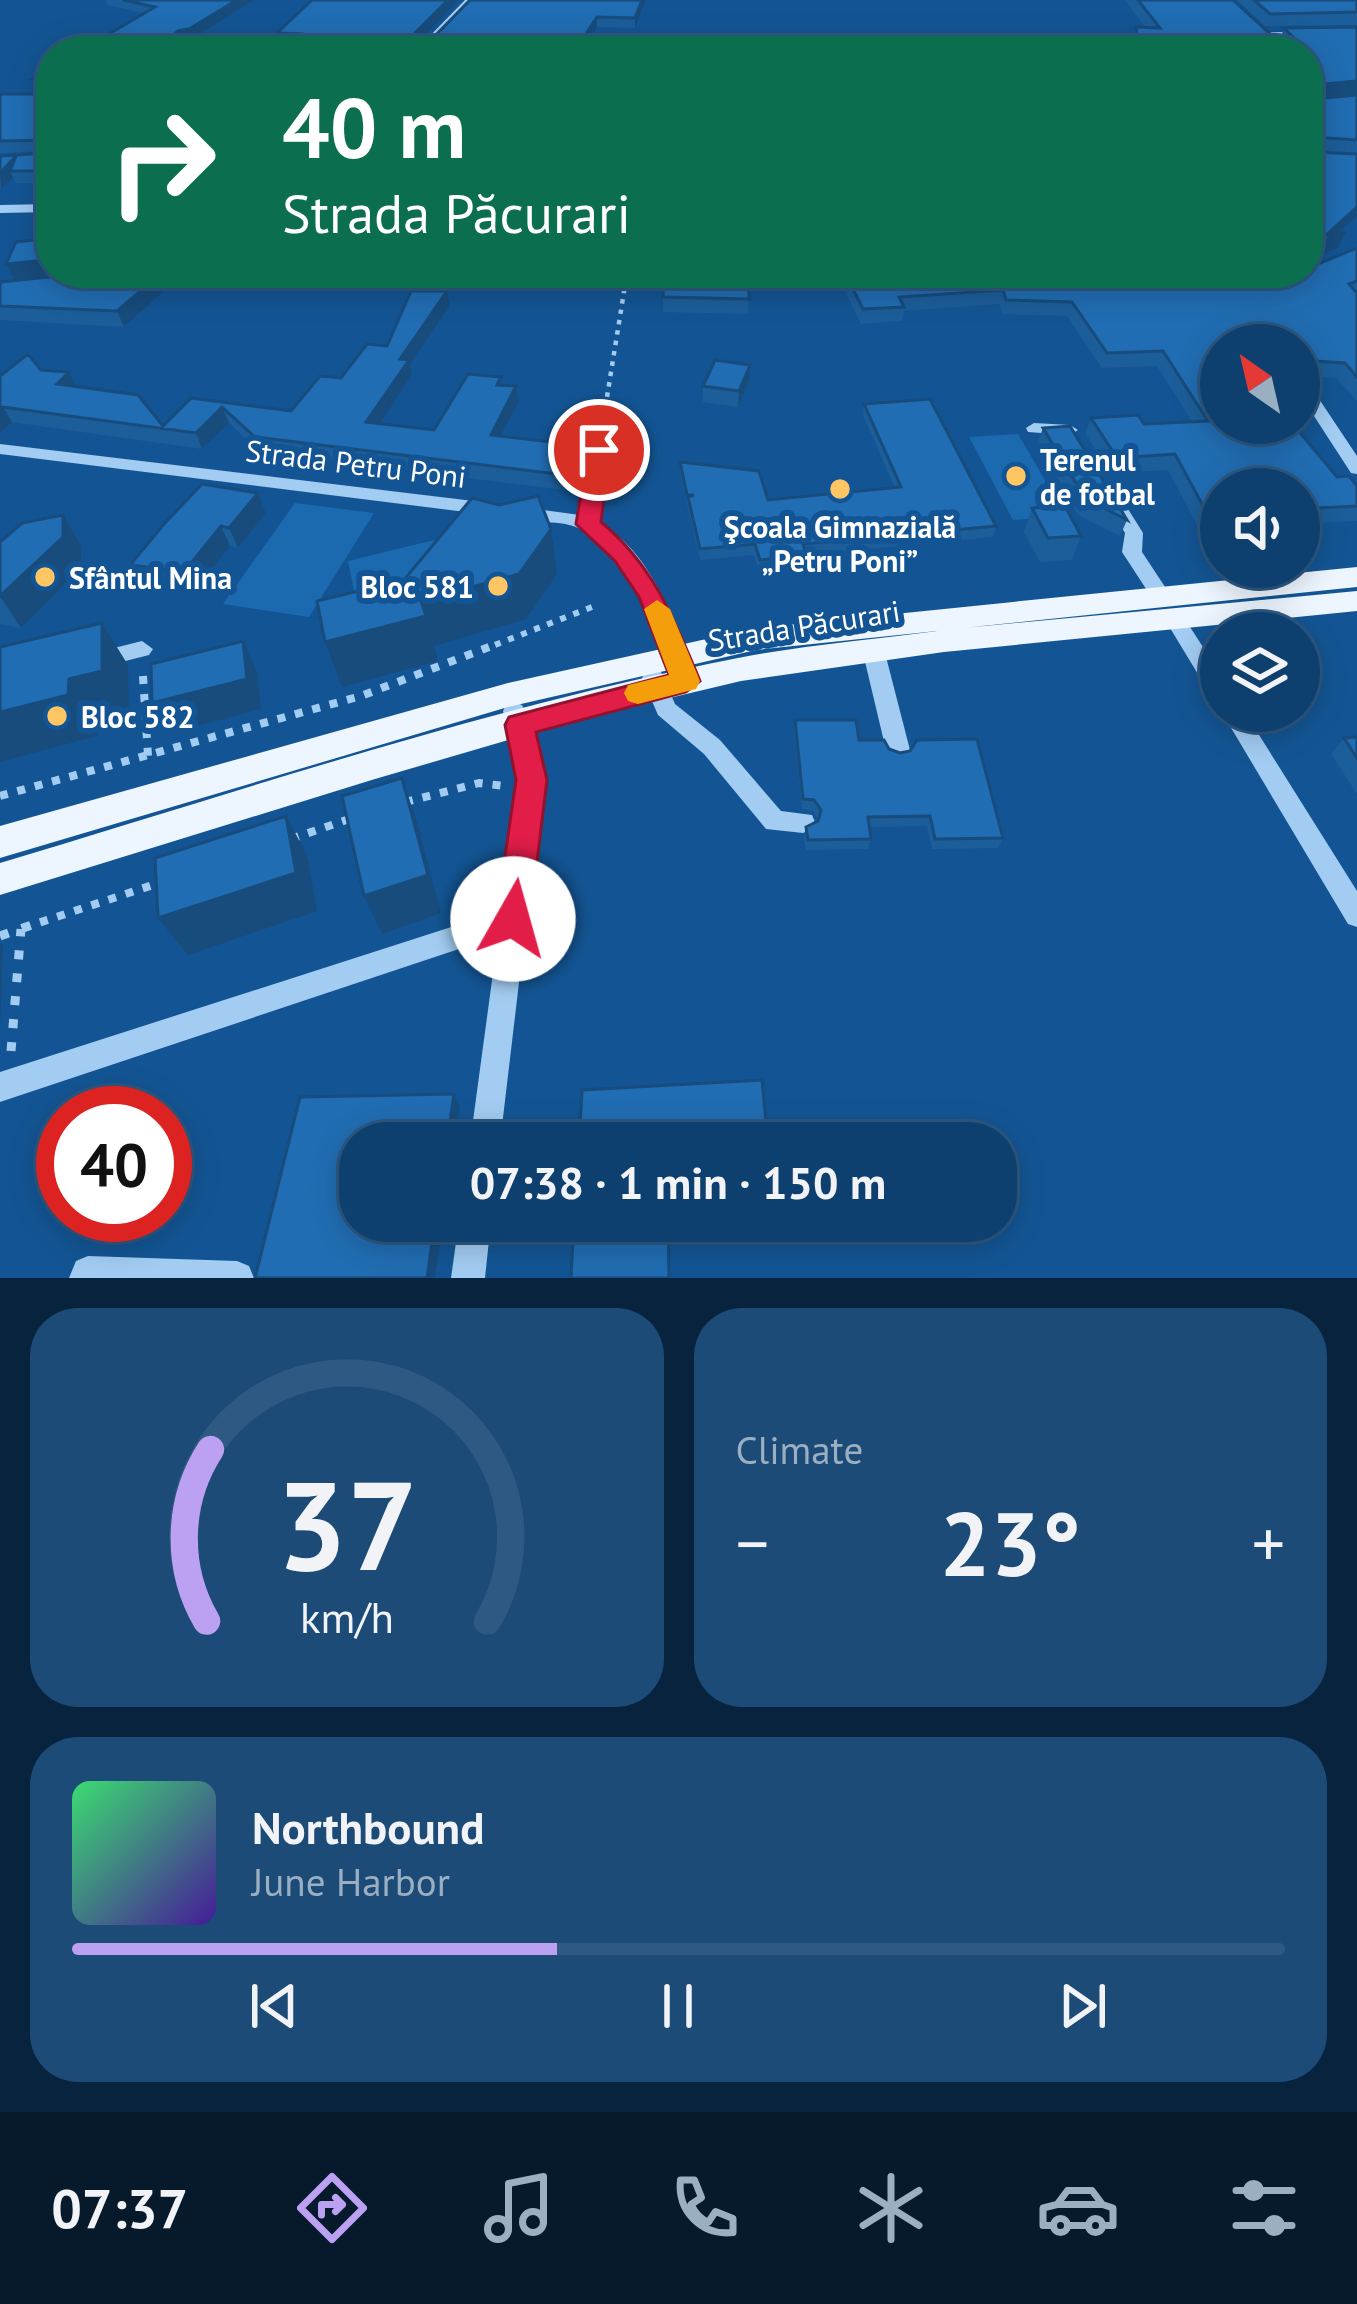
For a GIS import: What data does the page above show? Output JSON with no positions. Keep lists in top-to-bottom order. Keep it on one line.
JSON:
{"streets":{"main road":["Strada Păcurari"],"street":["Strada Petru Poni"]},"places":["Terenul de fotbal","Şcoala Gimnazială „Petru Poni”","Sfântul Mina","Bloc 581","Bloc 582"],"north":"top left","page":{"turn":["40 m","Strada Păcurari"],"limit":"40","trip":"07:38 · 1 min · 150 m","tile":"Climate","heat":["−","23°","+"],"song":["Northbound","June Harbor"],"tabs":"07:37","gauge":["37","km/h"]}}
